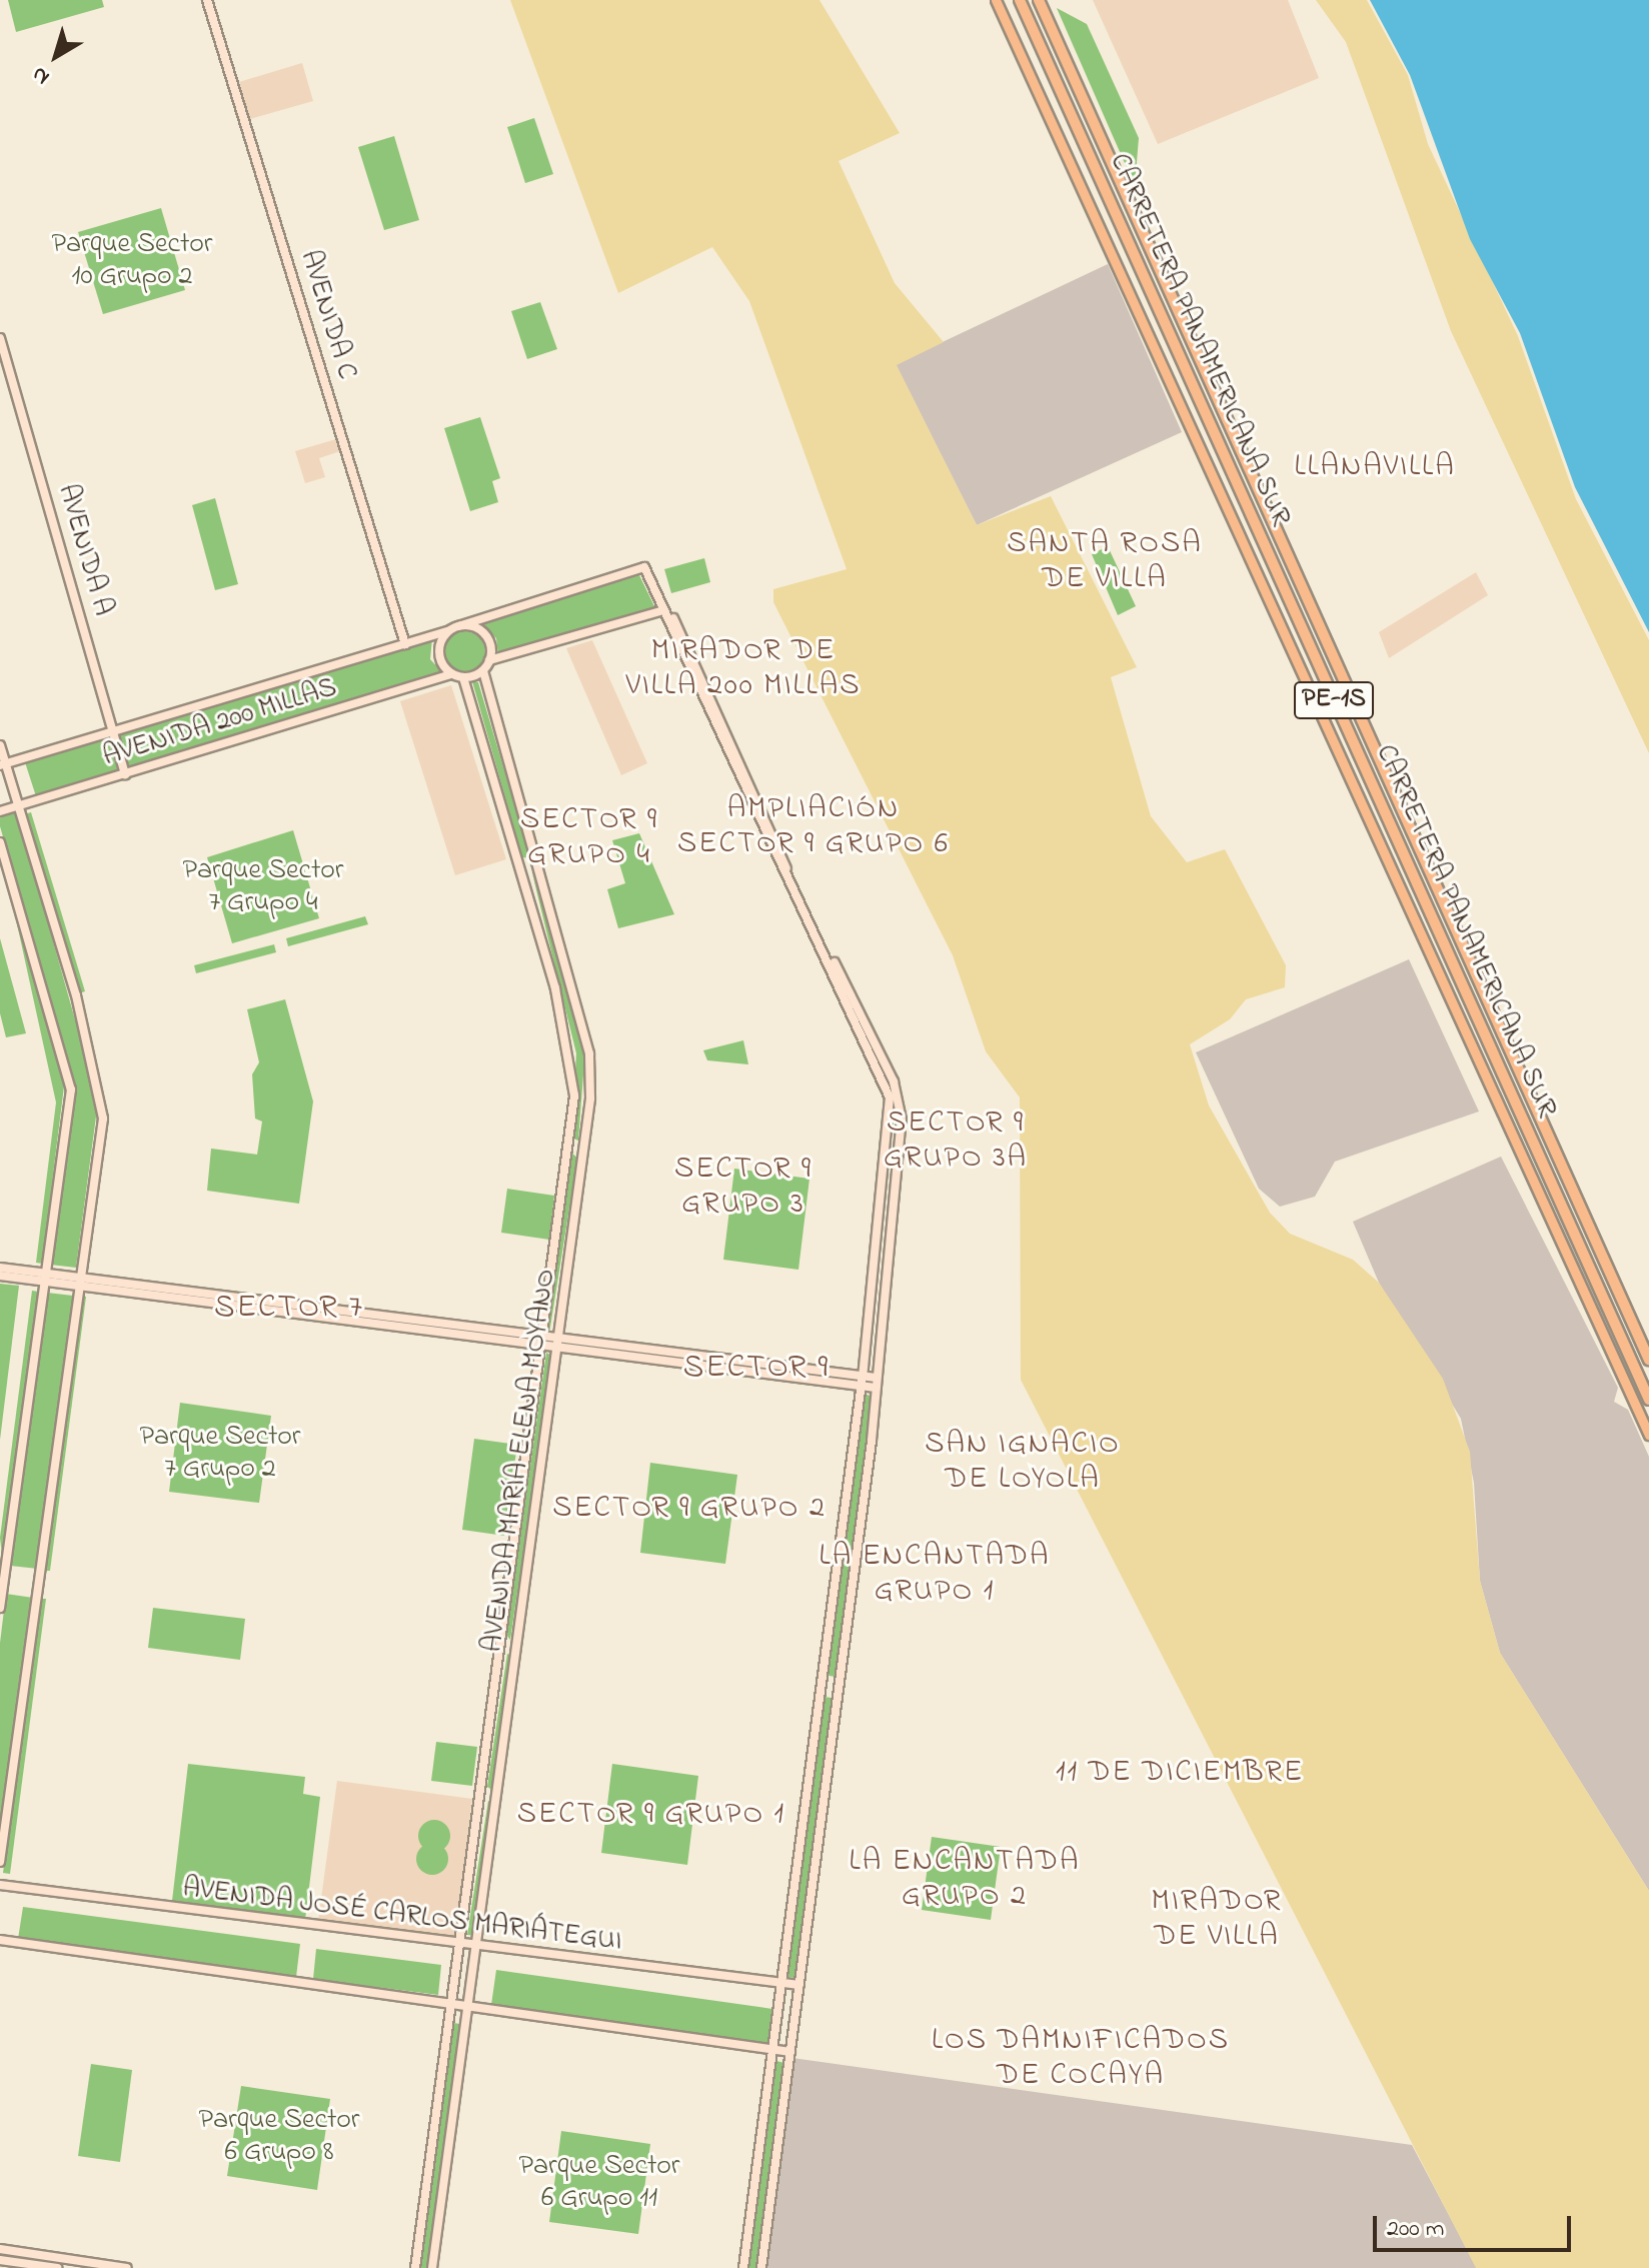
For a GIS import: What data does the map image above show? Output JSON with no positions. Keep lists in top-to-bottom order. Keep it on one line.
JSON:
{"streets":{"highway":["CARRETERA PANAMERICANA SUR","PE-1S"],"street":["AVENIDA C","AVENIDA A","AVENIDA 200 MILLAS","AVENIDA MARÍA ELENA MOYANO","AVENIDA JOSÉ CARLOS MARIÁTEGUI"]},"crossings":[["AVENIDA C","AVENIDA 200 MILLAS"],["AVENIDA A","AVENIDA 200 MILLAS"],["AVENIDA 200 MILLAS","AVENIDA MARÍA ELENA MOYANO"],["AVENIDA MARÍA ELENA MOYANO","AVENIDA JOSÉ CARLOS MARIÁTEGUI"]],"districts":["LLANAVILLA","SANTA ROSA DE VILLA","MIRADOR DE VILLA 200 MILLAS","AMPLIACIÓN SECTOR 9 GRUPO 6","SECTOR 9 GRUPO 4","SECTOR 9 GRUPO 3A","SECTOR 9 GRUPO 3","SECTOR 7","SECTOR 9","SAN IGNACIO DE LOYOLA","SECTOR 9 GRUPO 2","LA ENCANTADA GRUPO 1","11 DE DICIEMBRE","SECTOR 9 GRUPO 1","LA ENCANTADA GRUPO 2","MIRADOR DE VILLA","LOS DAMNIFICADOS DE COCAYA"],"parks":["Parque Sector 10 Grupo 2","Parque Sector 7 Grupo 4","Parque Sector 7 Grupo 2","Parque Sector 6 Grupo 8","Parque Sector 6 Grupo 11"],"scale_bar":"200 m","north":"bottom left"}
